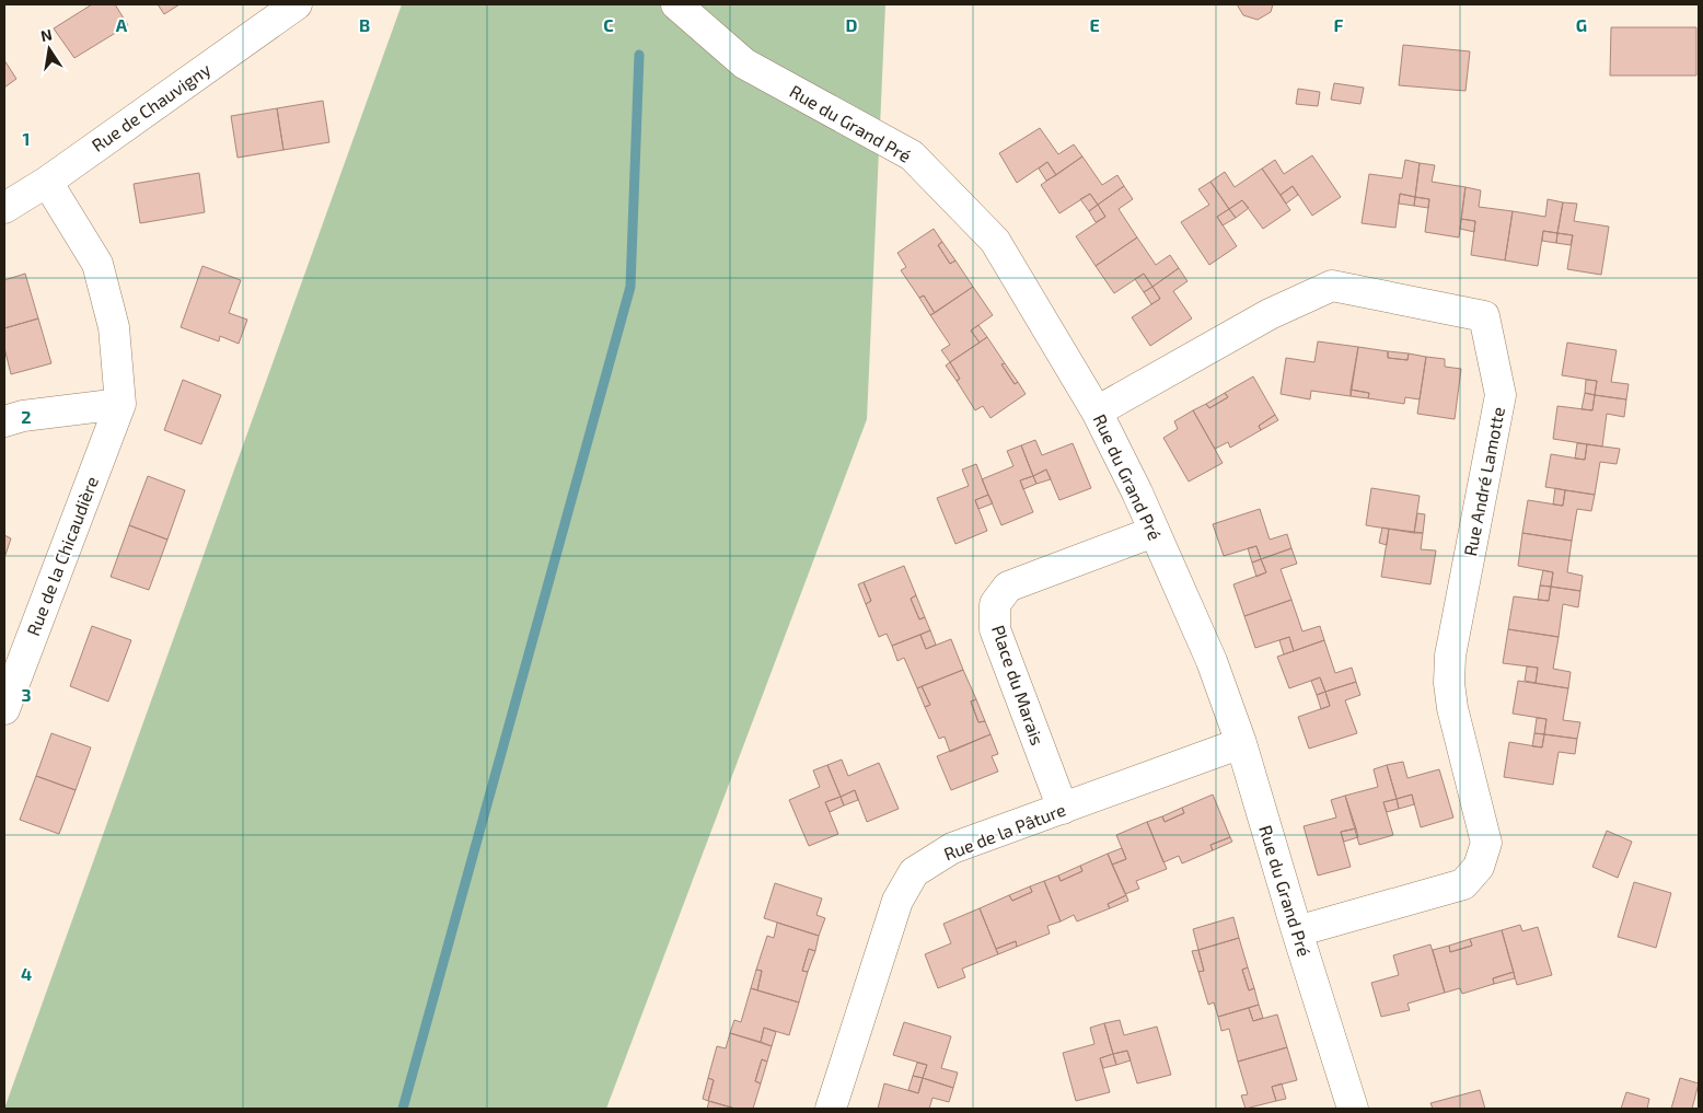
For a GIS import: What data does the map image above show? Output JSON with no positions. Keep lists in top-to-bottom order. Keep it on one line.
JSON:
{"streets":{"street":["Rue de Chauvigny","Rue du Grand Pré","Rue André Lamotte","Rue de la Chicaudière","Place du Marais","Rue de la Pâture"]},"crossings":[["Rue de Chauvigny","Rue de la Chicaudière"],["Rue du Grand Pré","Rue André Lamotte"],["Rue du Grand Pré","Place du Marais"],["Rue du Grand Pré","Rue de la Pâture"],["Place du Marais","Rue de la Pâture"]],"north":"top","grid":{"columns":["A","B","C","D","E","F","G"],"rows":["1","2","3","4"]}}
